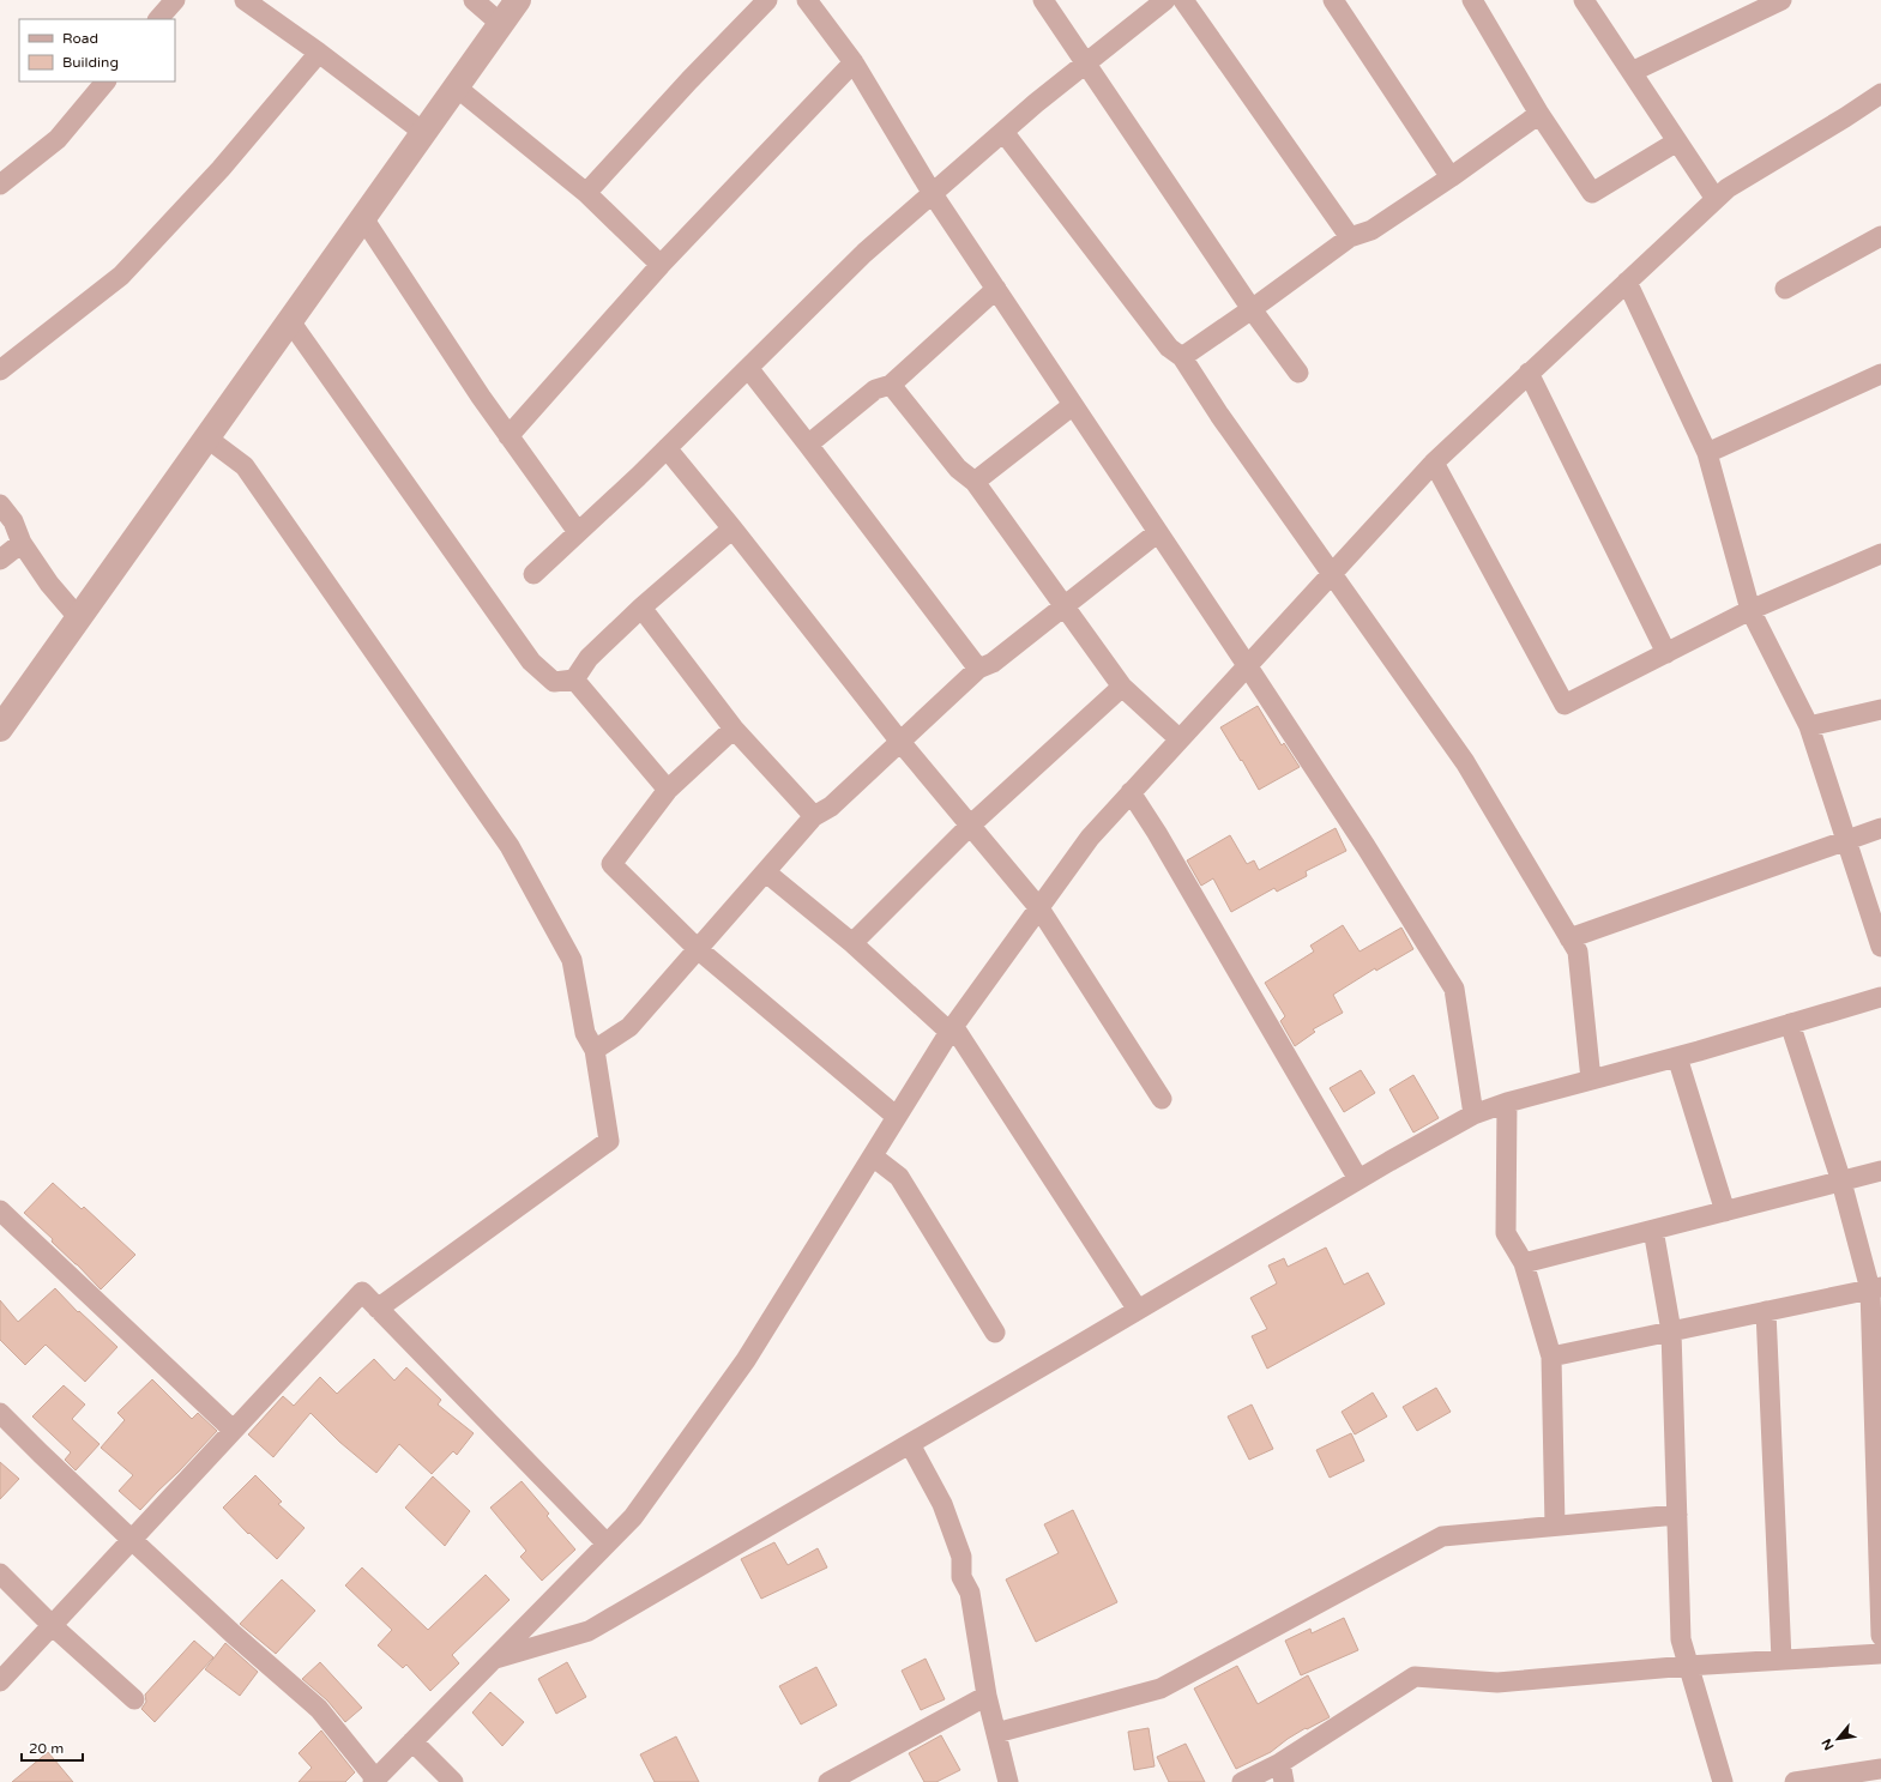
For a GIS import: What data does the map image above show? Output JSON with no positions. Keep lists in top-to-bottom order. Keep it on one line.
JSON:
{"legend":["Road","Building"],"scale_bar":"20 m","north":"bottom left"}
